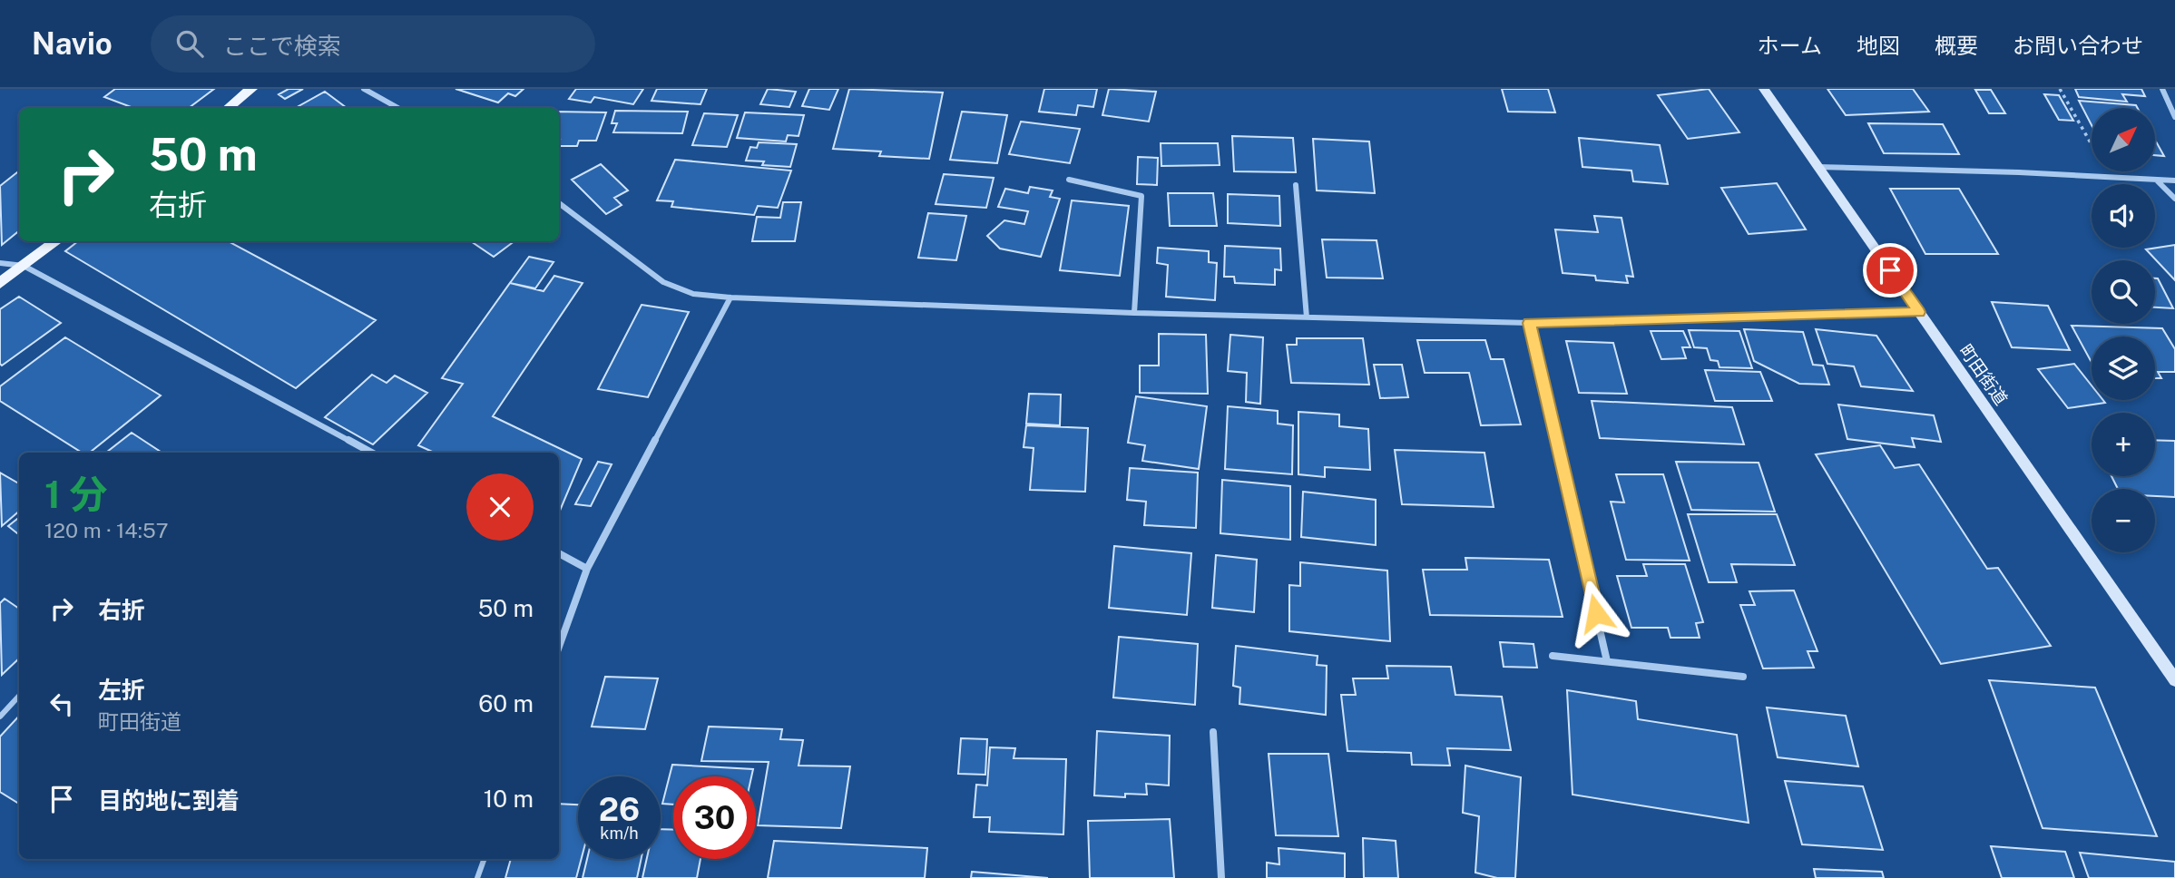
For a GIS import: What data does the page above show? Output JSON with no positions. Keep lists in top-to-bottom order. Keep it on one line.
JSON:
{"streets":{"main road":["町田街道"]},"north":"top right","page":{"header":"Navio","search":"ここで検索","nav":["ホーム","地図","概要","お問い合わせ"],"map_buttons":["+","−"],"turn":["50 m","右折"],"heading":["1 分","120 m · 14:57"],"list":[{"name":"右折","value":"50 m"},{"name":"左折","note":"町田街道","value":"60 m"},{"name":"目的地に到着","value":"10 m"}],"speed":"26 km/h","limit":"30"}}
